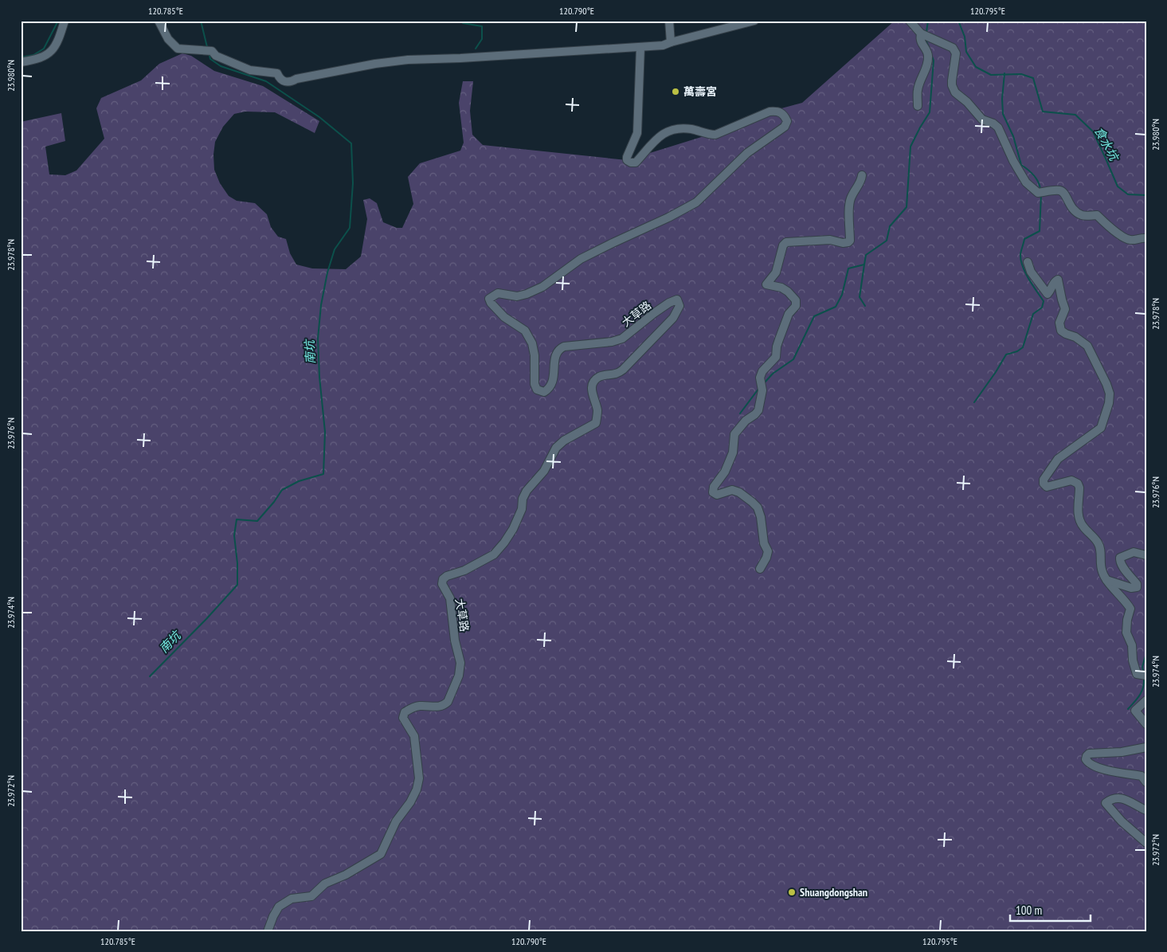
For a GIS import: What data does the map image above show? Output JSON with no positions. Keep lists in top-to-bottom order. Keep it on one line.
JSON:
{"streets":{"street":["大草路"]},"water":["食水坑","南坑"],"places":["萬壽宮","Shuangdongshan"],"scale_bar":"100 m","coordinates":["120.785°E","120.790°E","120.795°E","23.980°N","23.978°N","23.976°N","23.974°N","23.972°N"]}
